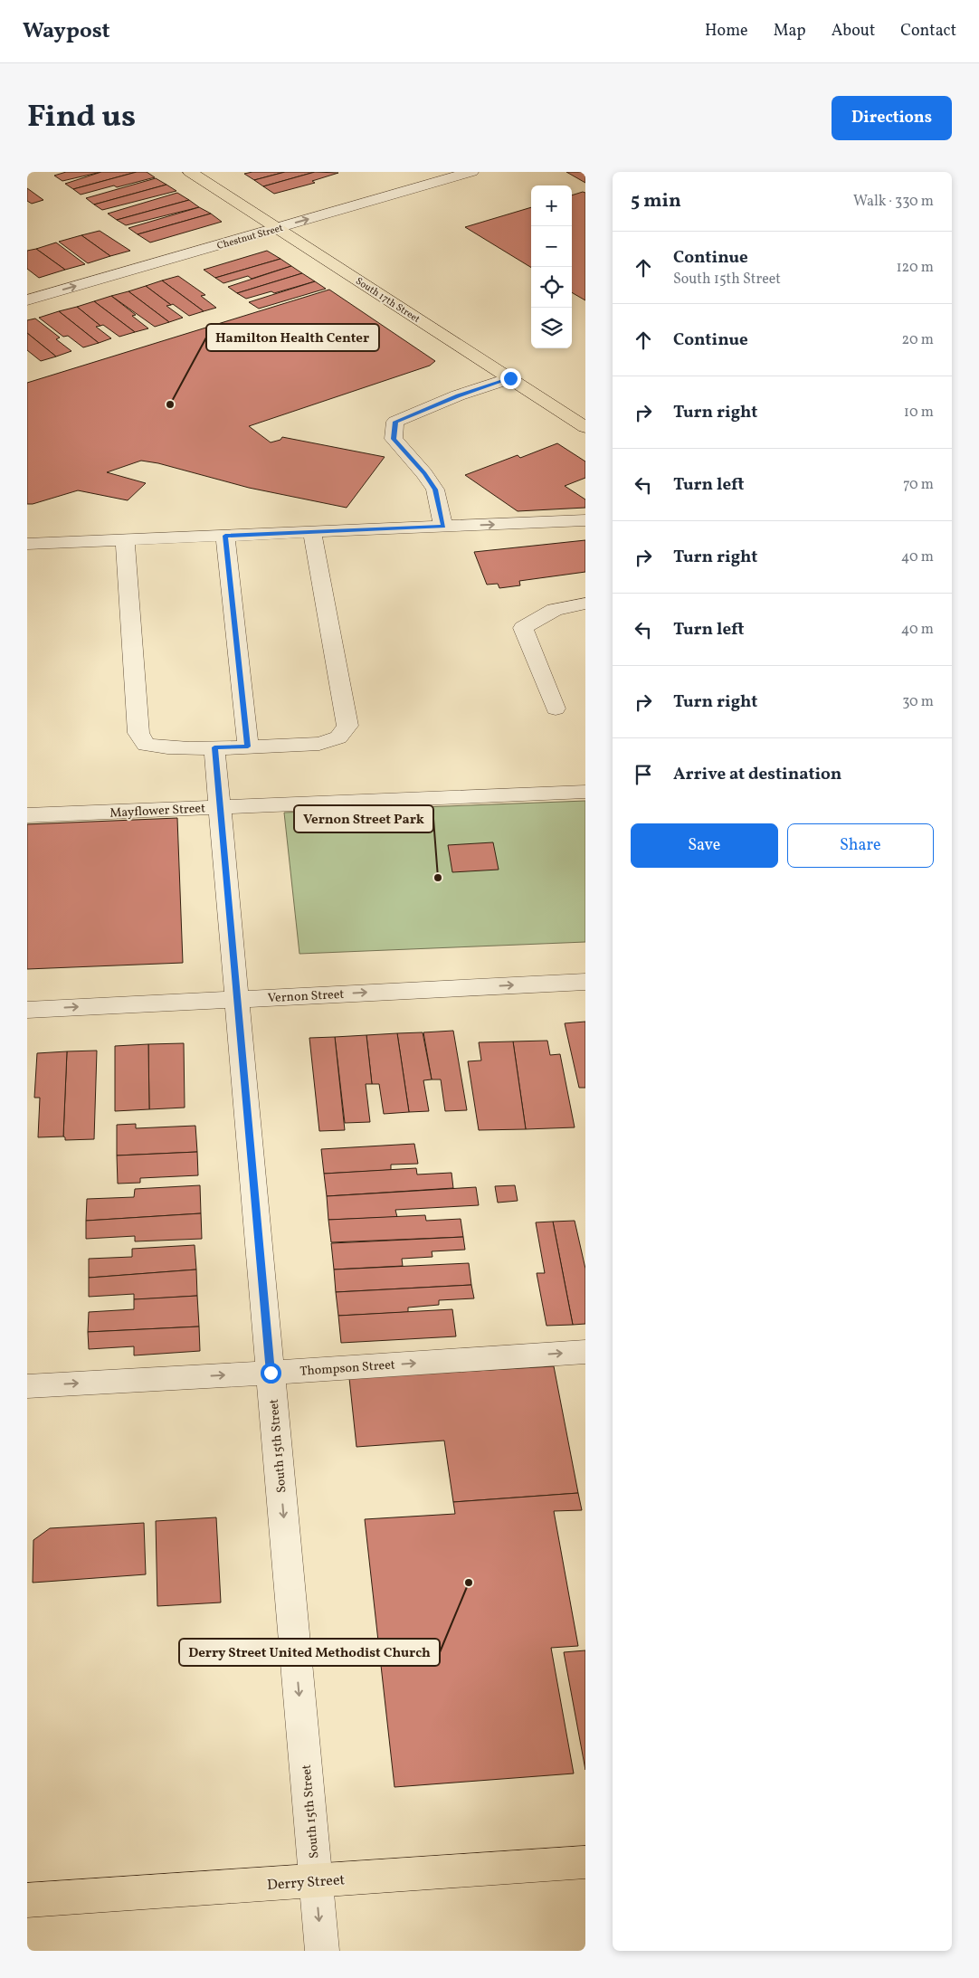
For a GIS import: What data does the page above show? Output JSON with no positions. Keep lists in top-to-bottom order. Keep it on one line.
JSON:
{"streets":{"main road":["South 17th Street","Derry Street"],"street":["Chestnut Street","Mayflower Street","Vernon Street","Thompson Street","South 15th Street"]},"crossings":[["Chestnut Street","South 17th Street"],["Mayflower Street","South 15th Street"],["Vernon Street","South 15th Street"],["Thompson Street","South 15th Street"],["South 15th Street","Derry Street"]],"one_way":["Chestnut Street","Vernon Street","Thompson Street","South 15th Street"],"places":["Hamilton Health Center","Vernon Street Park","Derry Street United Methodist Church"],"page":{"header":"Waypost","nav":["Home","Map","About","Contact"],"title":"Find us","buttons":["Directions",["Save","Share"]],"heading":["5 min","Walk · 330 m"],"map_buttons":["+","−"],"list":[["Continue","South 15th Street","120 m"],["Continue","20 m"],["Turn right","10 m"],["Turn left","70 m"],["Turn right","40 m"],["Turn left","40 m"],["Turn right","30 m"],"Arrive at destination"]}}
